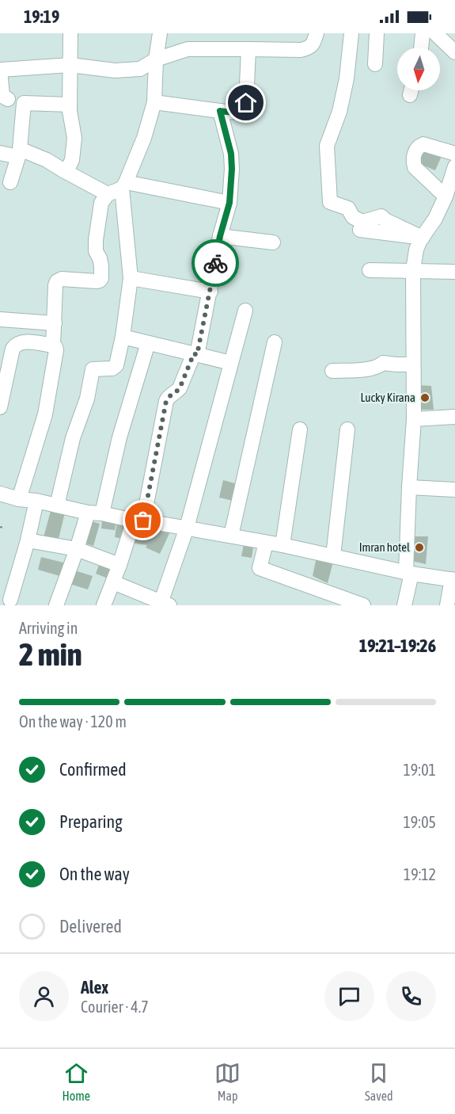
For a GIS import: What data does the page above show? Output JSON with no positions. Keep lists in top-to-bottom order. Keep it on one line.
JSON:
{"places":["Lucky Kirana","Imran hotel"],"north":"bottom","page":{"status":"19:19","heading":["2 min","Arriving in","19:21–19:26"],"panel":["Alex","Courier · 4.7"],"bar":"On the way · 120 m","list":[["Confirmed","19:01"],["Preparing","19:05"],["On the way","19:12"],"Delivered"],"tabs":["Home","Map","Saved"]}}
